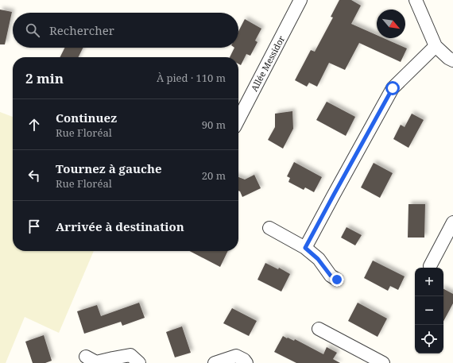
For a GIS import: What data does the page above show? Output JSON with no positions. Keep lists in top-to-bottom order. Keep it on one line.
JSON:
{"streets":{"street":["Allée Messidor"]},"north":"bottom right","page":{"search":"Rechercher","heading":["2 min","À pied · 110 m"],"list":[["Continuez","Rue Floréal","90 m"],["Tournez à gauche","Rue Floréal","20 m"],"Arrivée à destination"],"map_buttons":["+","−"]}}
